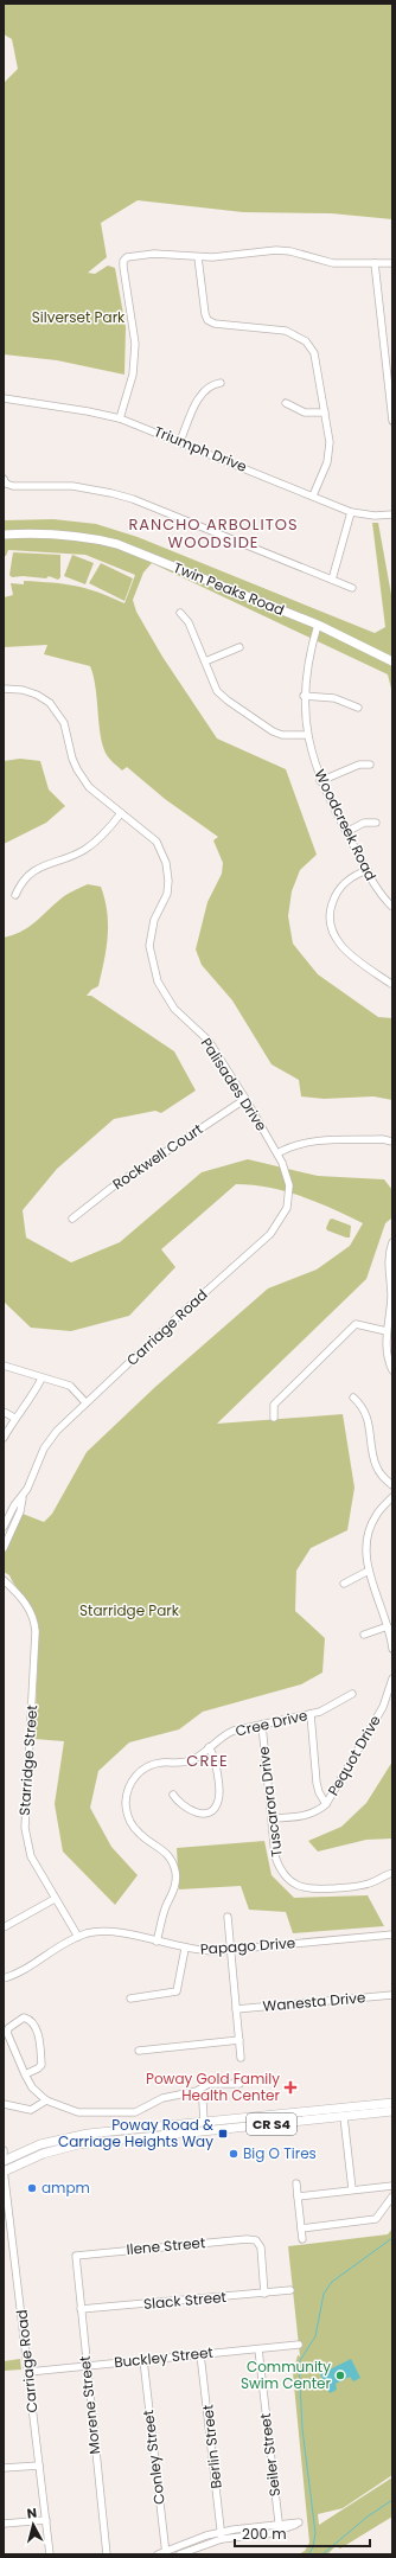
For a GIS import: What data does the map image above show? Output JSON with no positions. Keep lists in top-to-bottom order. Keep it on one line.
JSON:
{"streets":{"main road":["Twin Peaks Road","CR S4"],"street":["Triumph Drive","Woodcreek Road","Palisades Drive","Rockwell Court","Carriage Road","Cree Drive","Pequot Drive","Starridge Street","Tuscarora Drive","Papago Drive","Wanesta Drive","Ilene Street","Slack Street","Buckley Street","Morene Street","Berlin Street","Seiler Street","Conley Street"]},"crossings":[["Twin Peaks Road","Woodcreek Road"],["Palisades Drive","Rockwell Court"],["Palisades Drive","Carriage Road"],["Carriage Road","CR S4"],["Carriage Road","Buckley Street"],["Cree Drive","Tuscarora Drive"],["Cree Drive","Papago Drive"],["Pequot Drive","Tuscarora Drive"],["Starridge Street","Papago Drive"],["Ilene Street","Slack Street"],["Ilene Street","Morene Street"],["Slack Street","Morene Street"],["Buckley Street","Morene Street"],["Buckley Street","Berlin Street"],["Buckley Street","Seiler Street"],["Buckley Street","Conley Street"]],"districts":["RANCHO ARBOLITOS WOODSIDE","CREE"],"parks":["Silverset Park","Starridge Park"],"places":{"health":["Poway Gold Family Health Center"],"transit":["Poway Road & Carriage Heights Way"],"other":["Big O Tires","ampm","Community Swim Center"]},"scale_bar":"200 m","north":"top"}
